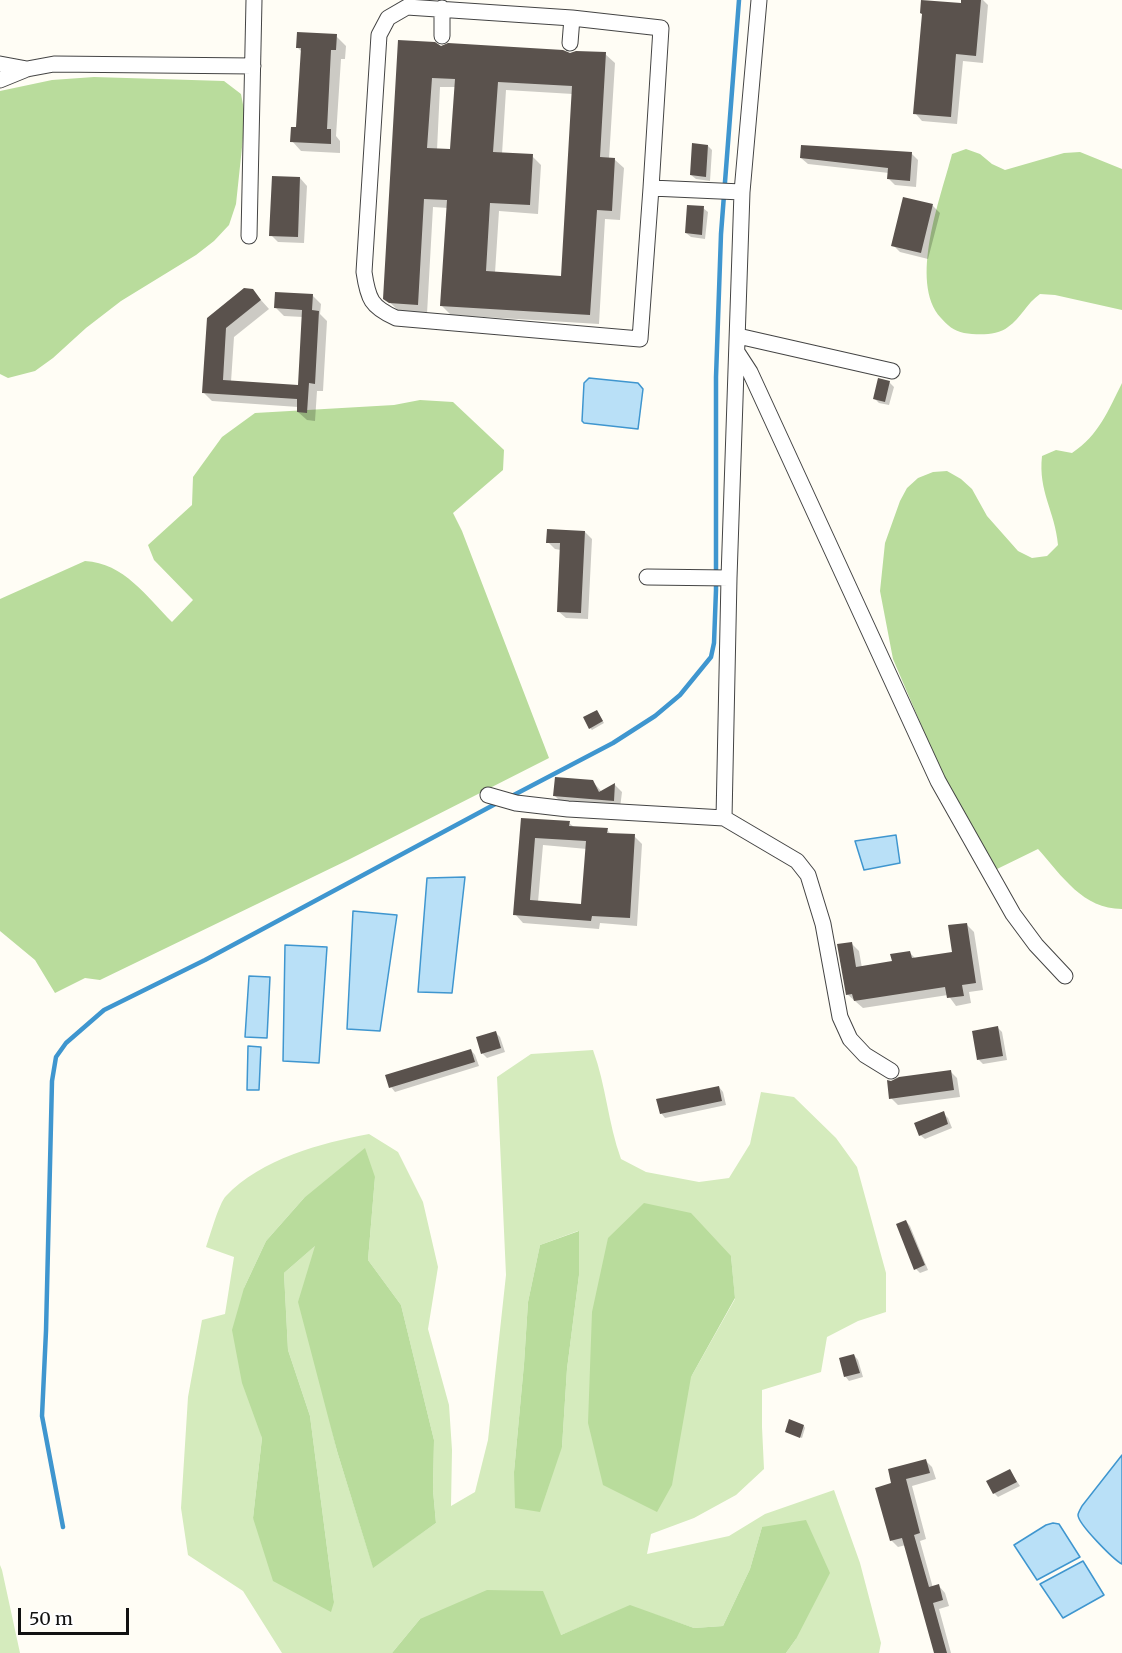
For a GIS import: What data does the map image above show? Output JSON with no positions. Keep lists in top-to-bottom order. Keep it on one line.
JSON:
{"scale_bar":"50 m"}
